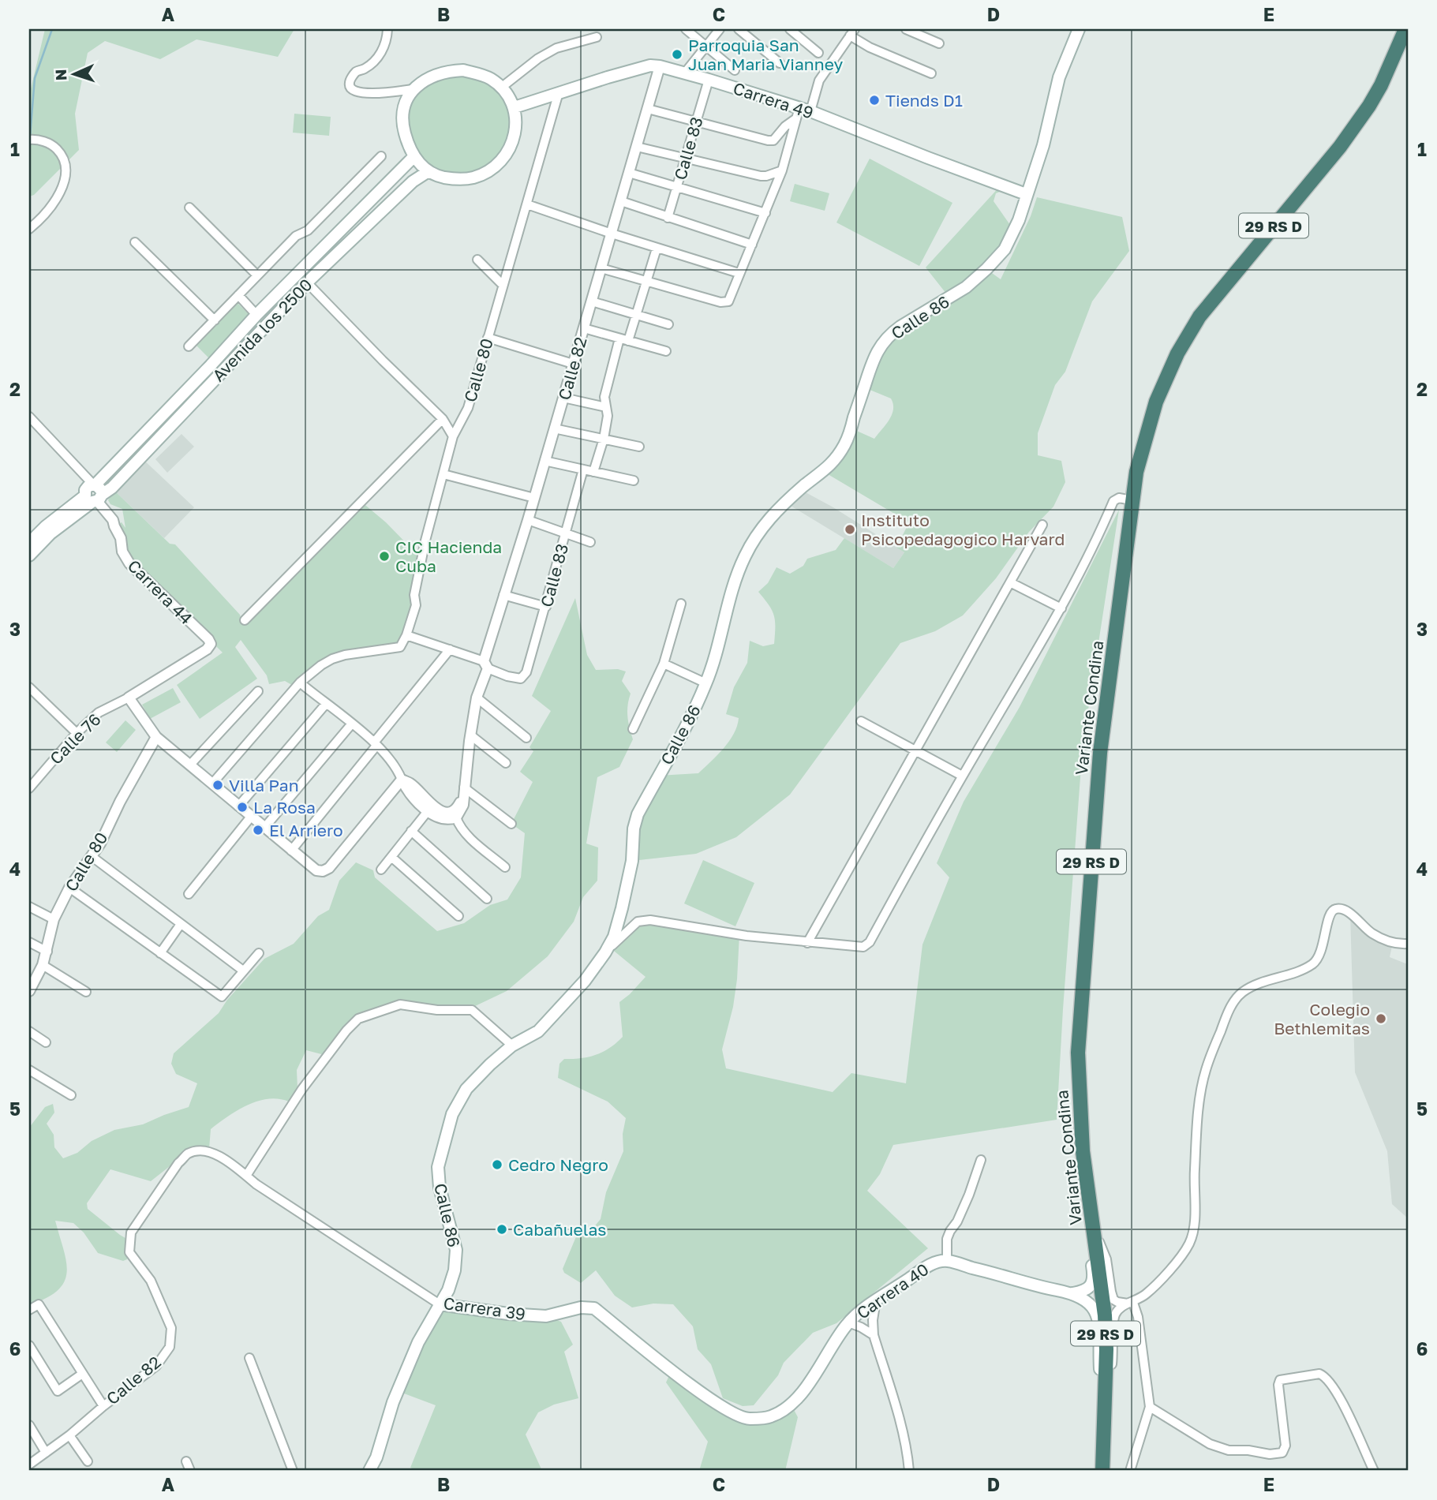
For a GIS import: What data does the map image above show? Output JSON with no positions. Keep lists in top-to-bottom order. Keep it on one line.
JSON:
{"streets":{"highway":["29 RS D","Variante Condina"],"main road":["Carrera 49","Calle 86","Avenida los 2500","Carrera 40","Carrera 39"],"street":["Calle 83","Calle 82","Calle 80","Carrera 44","Calle 76"]},"crossings":[["Carrera 49","Calle 83"],["Carrera 49","Calle 86"],["Carrera 49","Avenida los 2500"],["Carrera 49","Calle 82"],["Carrera 49","Calle 80"],["Calle 83","Calle 82"],["Calle 86","Carrera 39"],["Avenida los 2500","Carrera 44"],["Calle 82","Carrera 39"],["Carrera 44","Calle 76"],["Carrera 40","Carrera 39"]],"places":["Parroquia San Juan Maria Vianney","Tiends D1","Instituto Psicopedagogico Harvard","CIC Hacienda Cuba","Villa Pan","La Rosa","El Arriero","Colegio Bethlemitas","Cedro Negro","Cabañuelas"],"north":"left","grid":{"columns":["A","B","C","D","E"],"rows":["1","2","3","4","5","6"]}}
